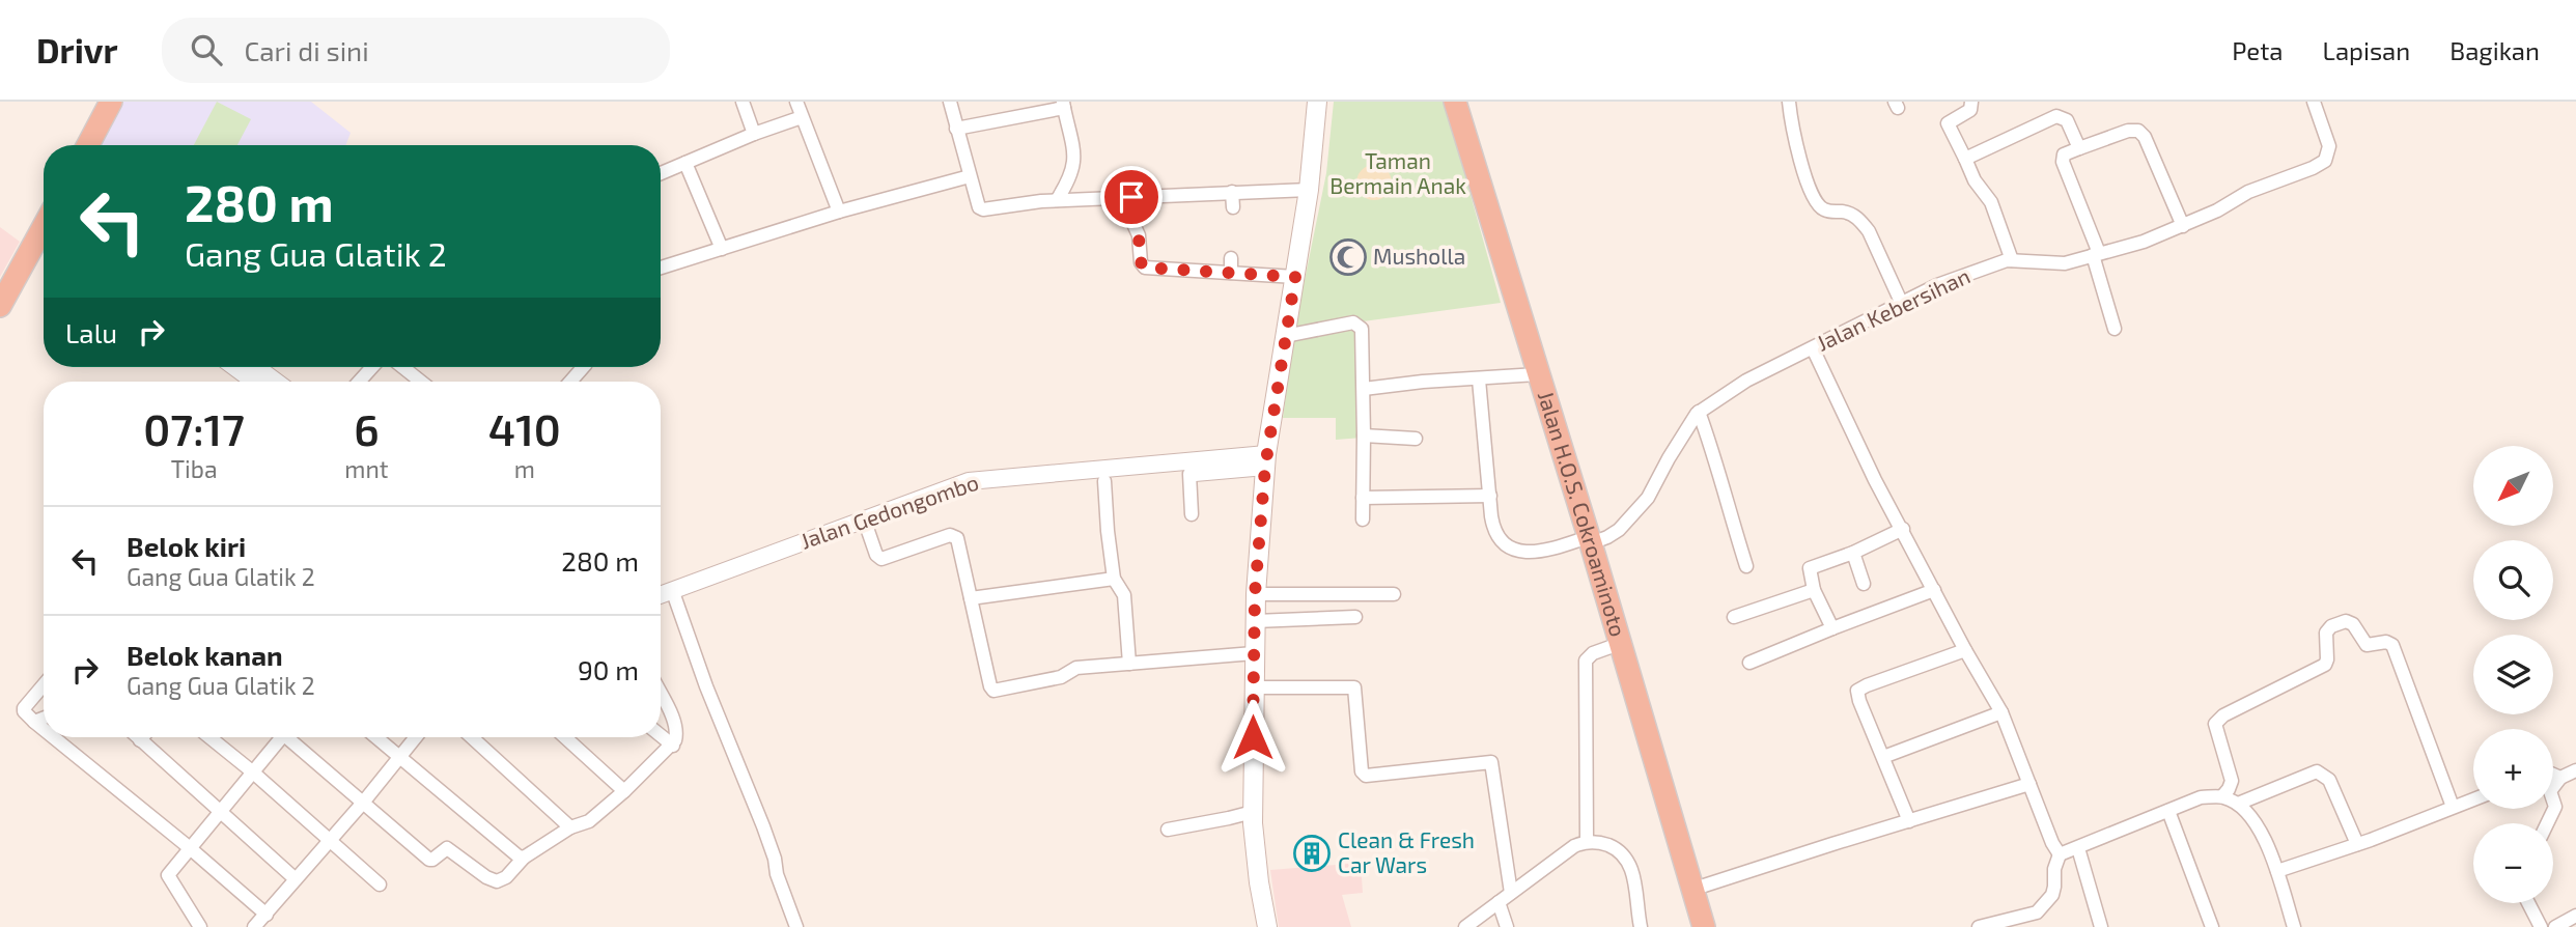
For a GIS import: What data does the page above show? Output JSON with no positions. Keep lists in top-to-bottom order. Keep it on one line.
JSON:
{"streets":{"highway":["Jalan H.O.S. Cokroaminoto"],"street":["Jalan Kebersihan","Jalan Gedongombo"]},"crossings":[["Jalan Kebersihan","Jalan H.O.S. Cokroaminoto"]],"parks":["Taman Bermain Anak"],"places":{"mosque":["Musholla"],"building":["Clean & Fresh Car Wars"]},"north":"bottom left","page":{"header":"Drivr","search":"Cari di sini","nav":["Peta","Lapisan","Bagikan"],"turn":["280 m","Gang Gua Glatik 2"],"then":"Lalu","eta":["07:17","Tiba","6","mnt","410","m"],"map_buttons":["+","−"],"list":[{"name":"Belok kiri","note":"Gang Gua Glatik 2","value":"280 m"},{"name":"Belok kanan","note":"Gang Gua Glatik 2","value":"90 m"}]}}
